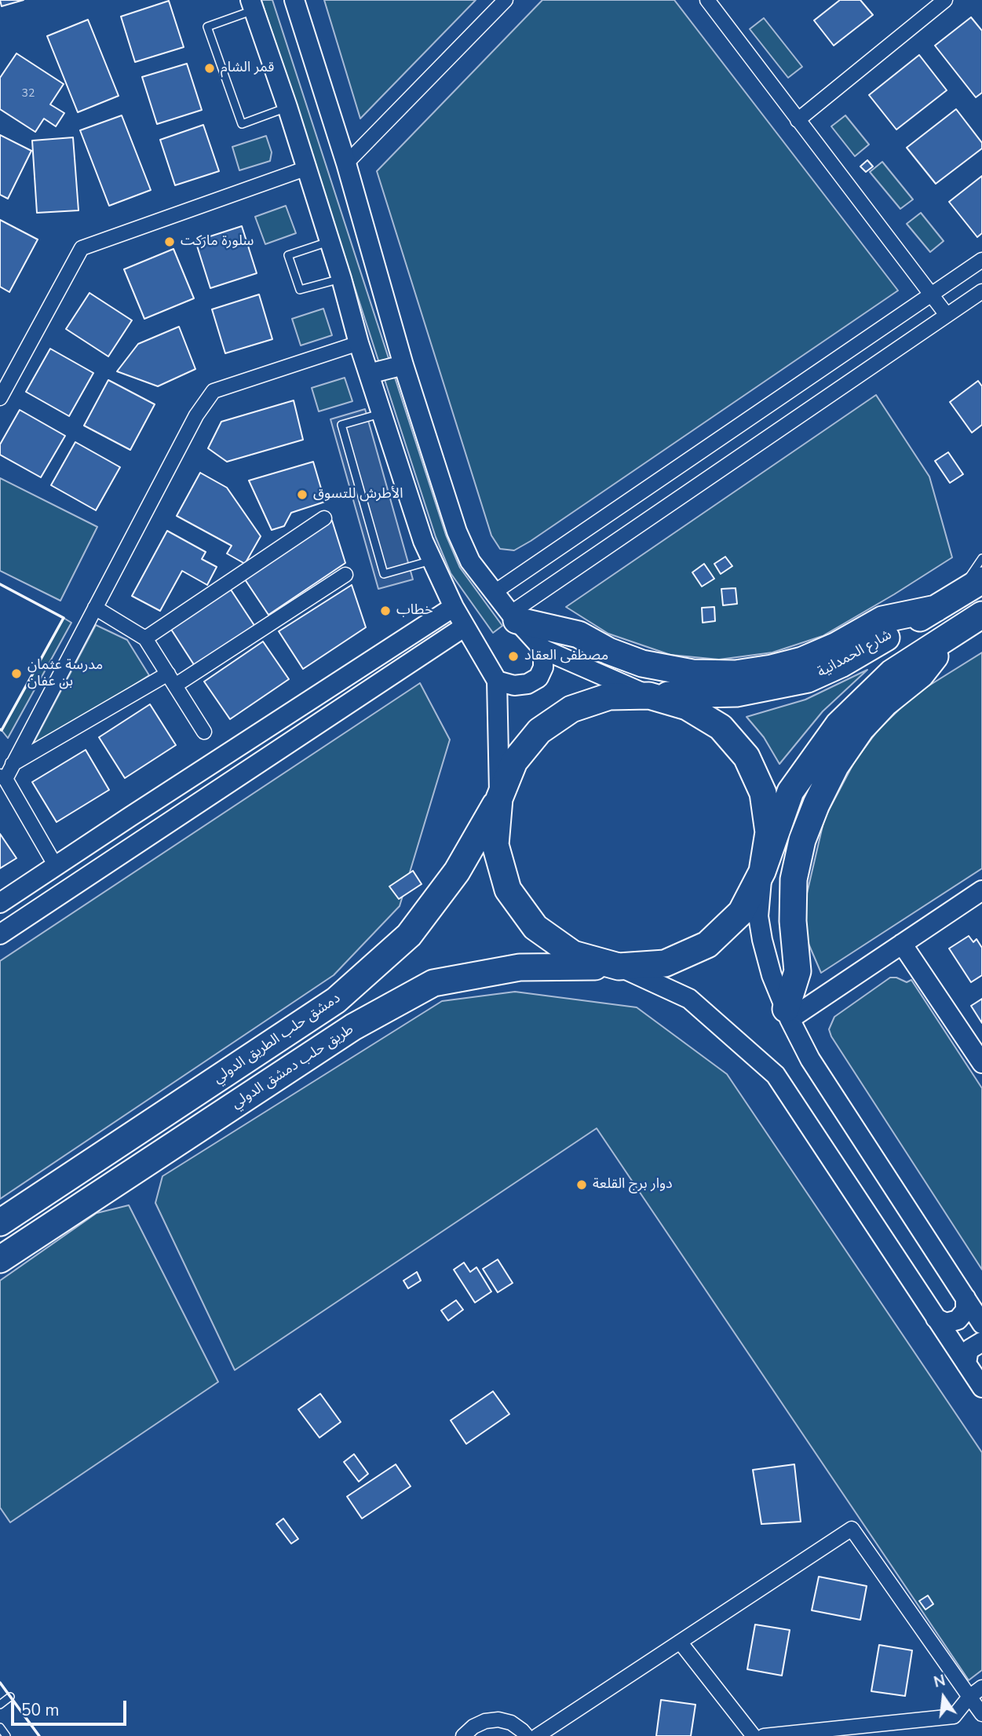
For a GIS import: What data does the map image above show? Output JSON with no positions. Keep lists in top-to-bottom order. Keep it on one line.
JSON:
{"streets":{"highway":["شارع الحمدانية","دمشق حلب الطريق الدولي","طريق حلب دمشق الدولي"]},"crossings":[["شارع الحمدانية","دمشق حلب الطريق الدولي"]],"places":["قمر الشام","سلورة ماركت","الأطرش للتسوق","خطاب","مصطفى العقاد","مدرسة عثمان بن عفان","دوار برج القلعة"],"house_numbers":["32"],"scale_bar":"50 m","north":"top"}
